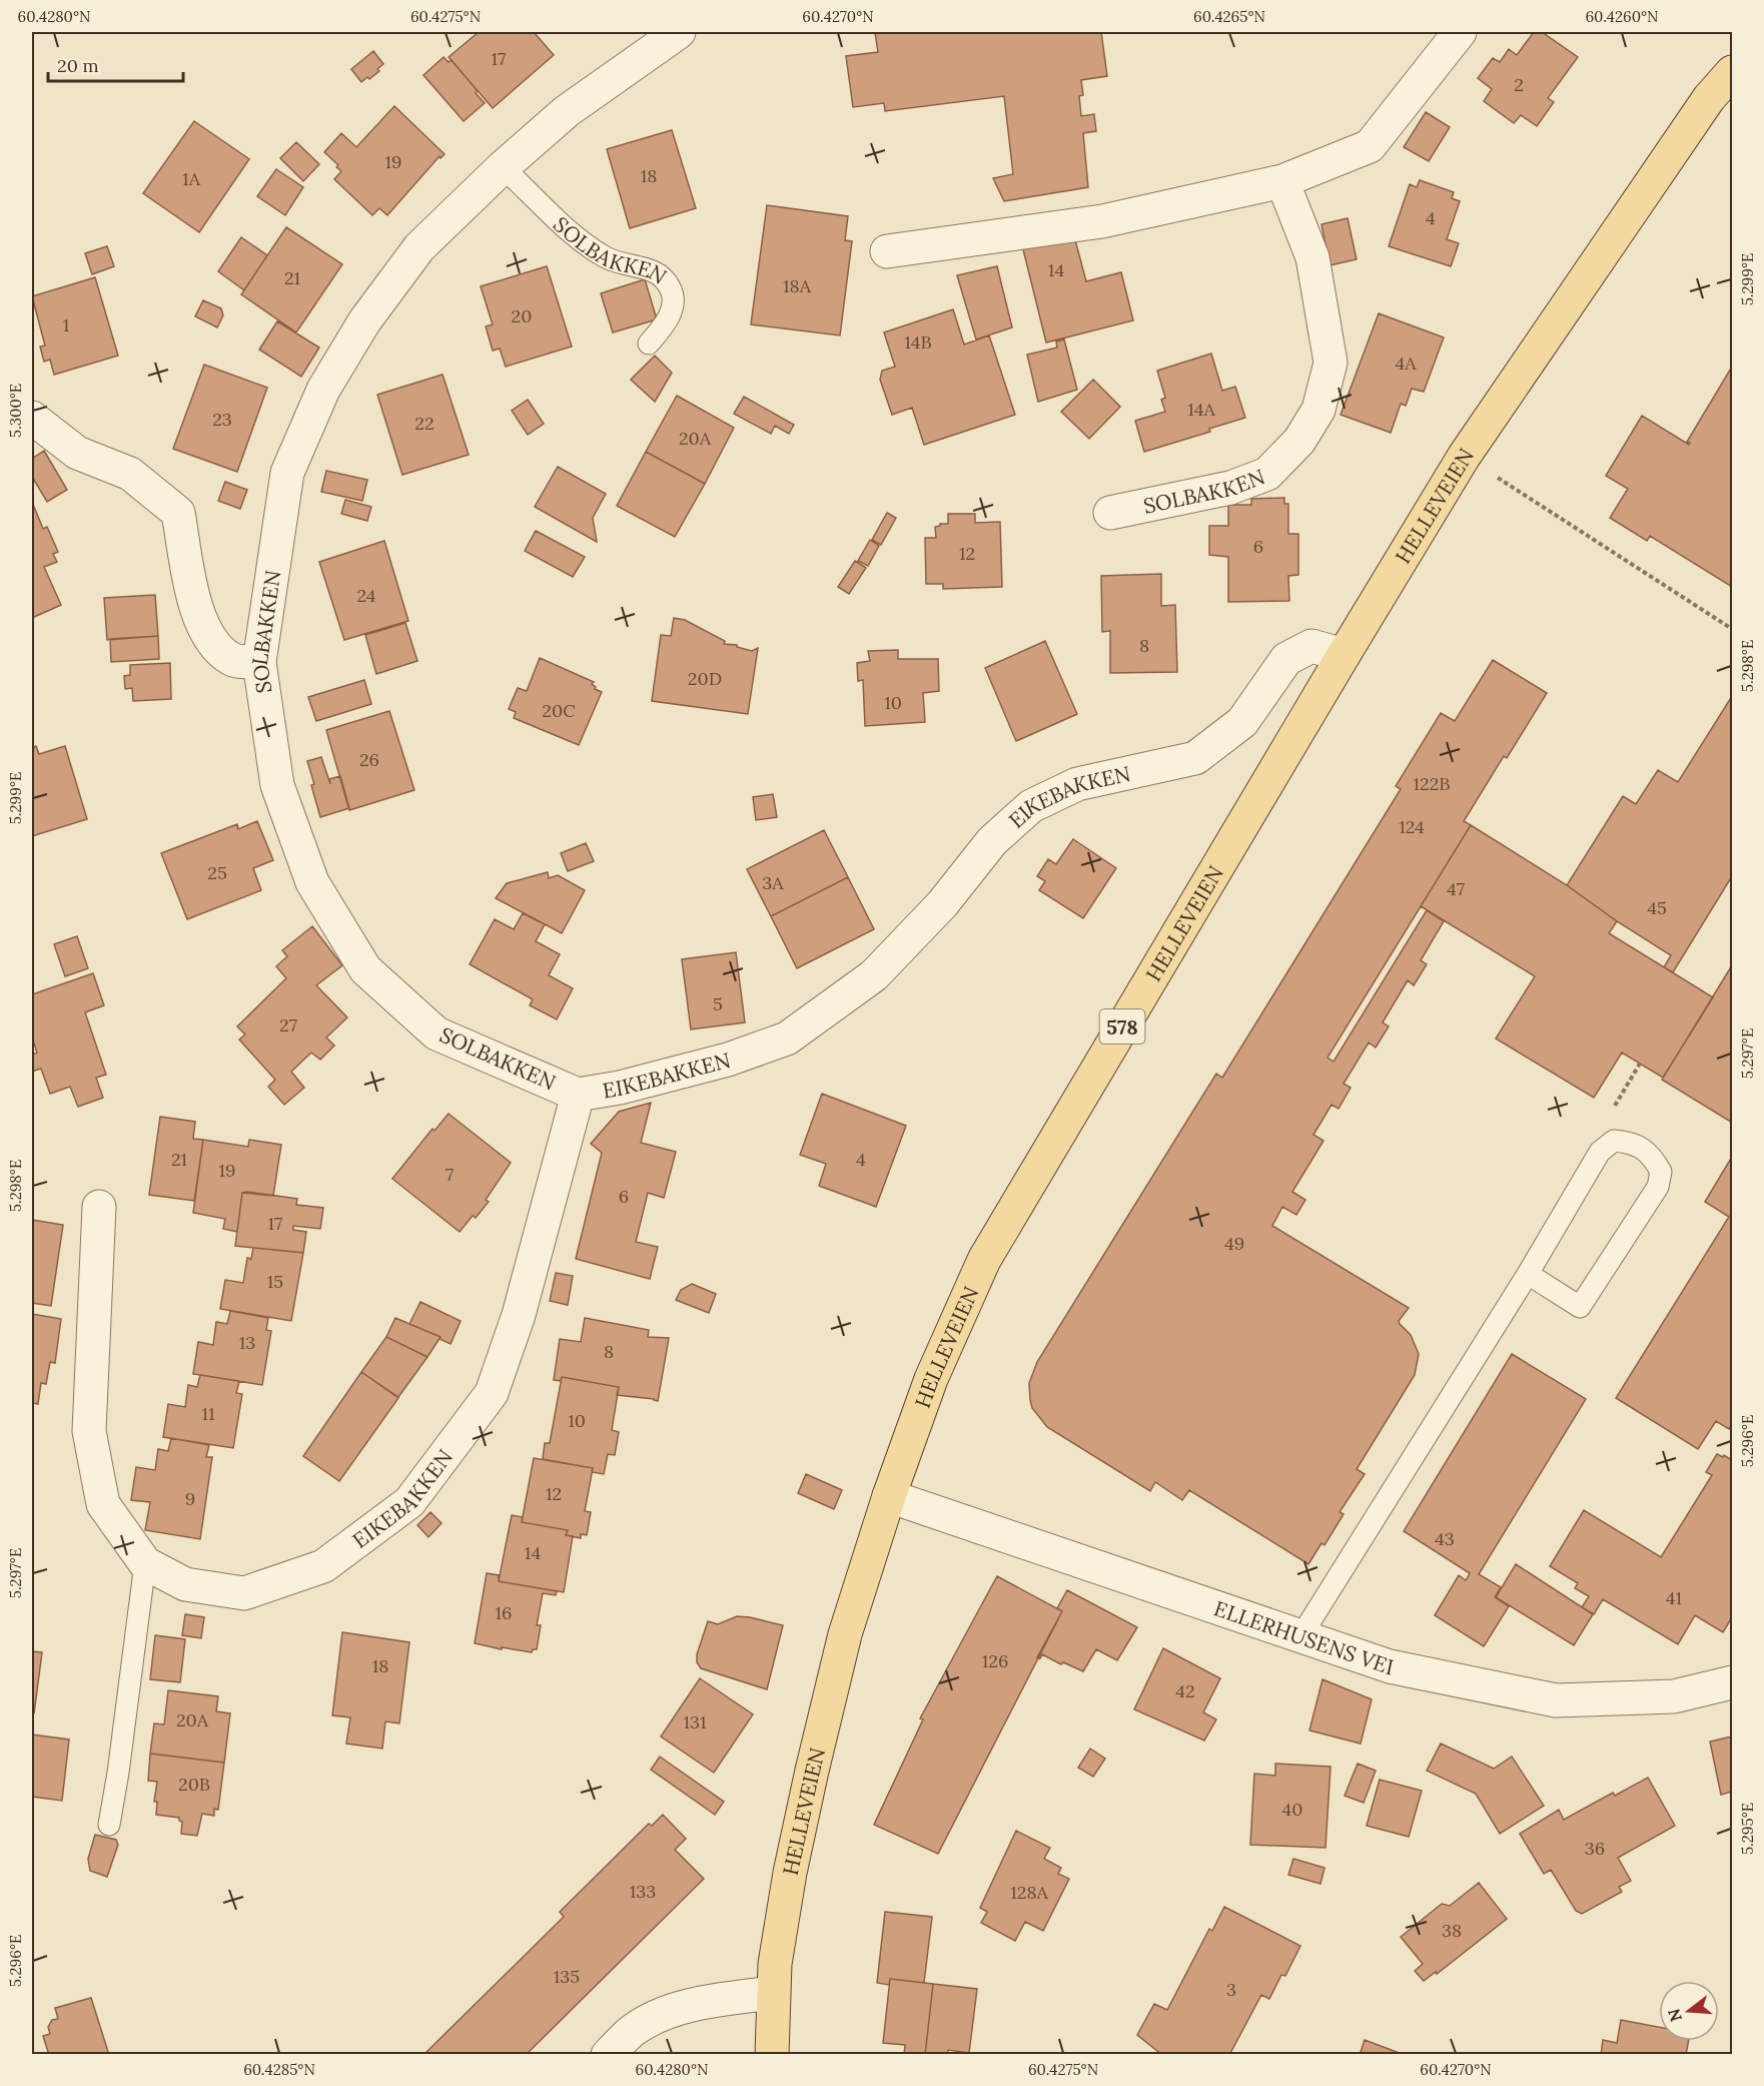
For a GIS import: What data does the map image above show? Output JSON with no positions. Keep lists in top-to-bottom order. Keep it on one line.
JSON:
{"streets":{"main road":["HELLEVEIEN","578"],"street":["SOLBAKKEN","EIKEBAKKEN","ELLERHUSENS VEI"]},"crossings":[["SOLBAKKEN","EIKEBAKKEN"],["HELLEVEIEN","EIKEBAKKEN"],["HELLEVEIEN","ELLERHUSENS VEI"]],"house_numbers":["17","2","19","18","1A","4","14","21","18A","20","1","14B","4A","14A","23","22","20A","6","12","24","8","20D","10","20C","26","122B","124","25","3A","47","45","5","27","21","4","19","7","6","17","49","15","13","8","11","10","12","9","43","14","41","16","126","18","42","20A","131","20B","40","36","133","128A","38","135","3"],"scale_bar":"20 m","north":"left","coordinates":["60.4280°N","60.4275°N","60.4270°N","60.4265°N","60.4260°N","5.299°E","5.300°E","5.298°E","5.297°E","5.296°E","5.295°E","60.4285°N"]}
